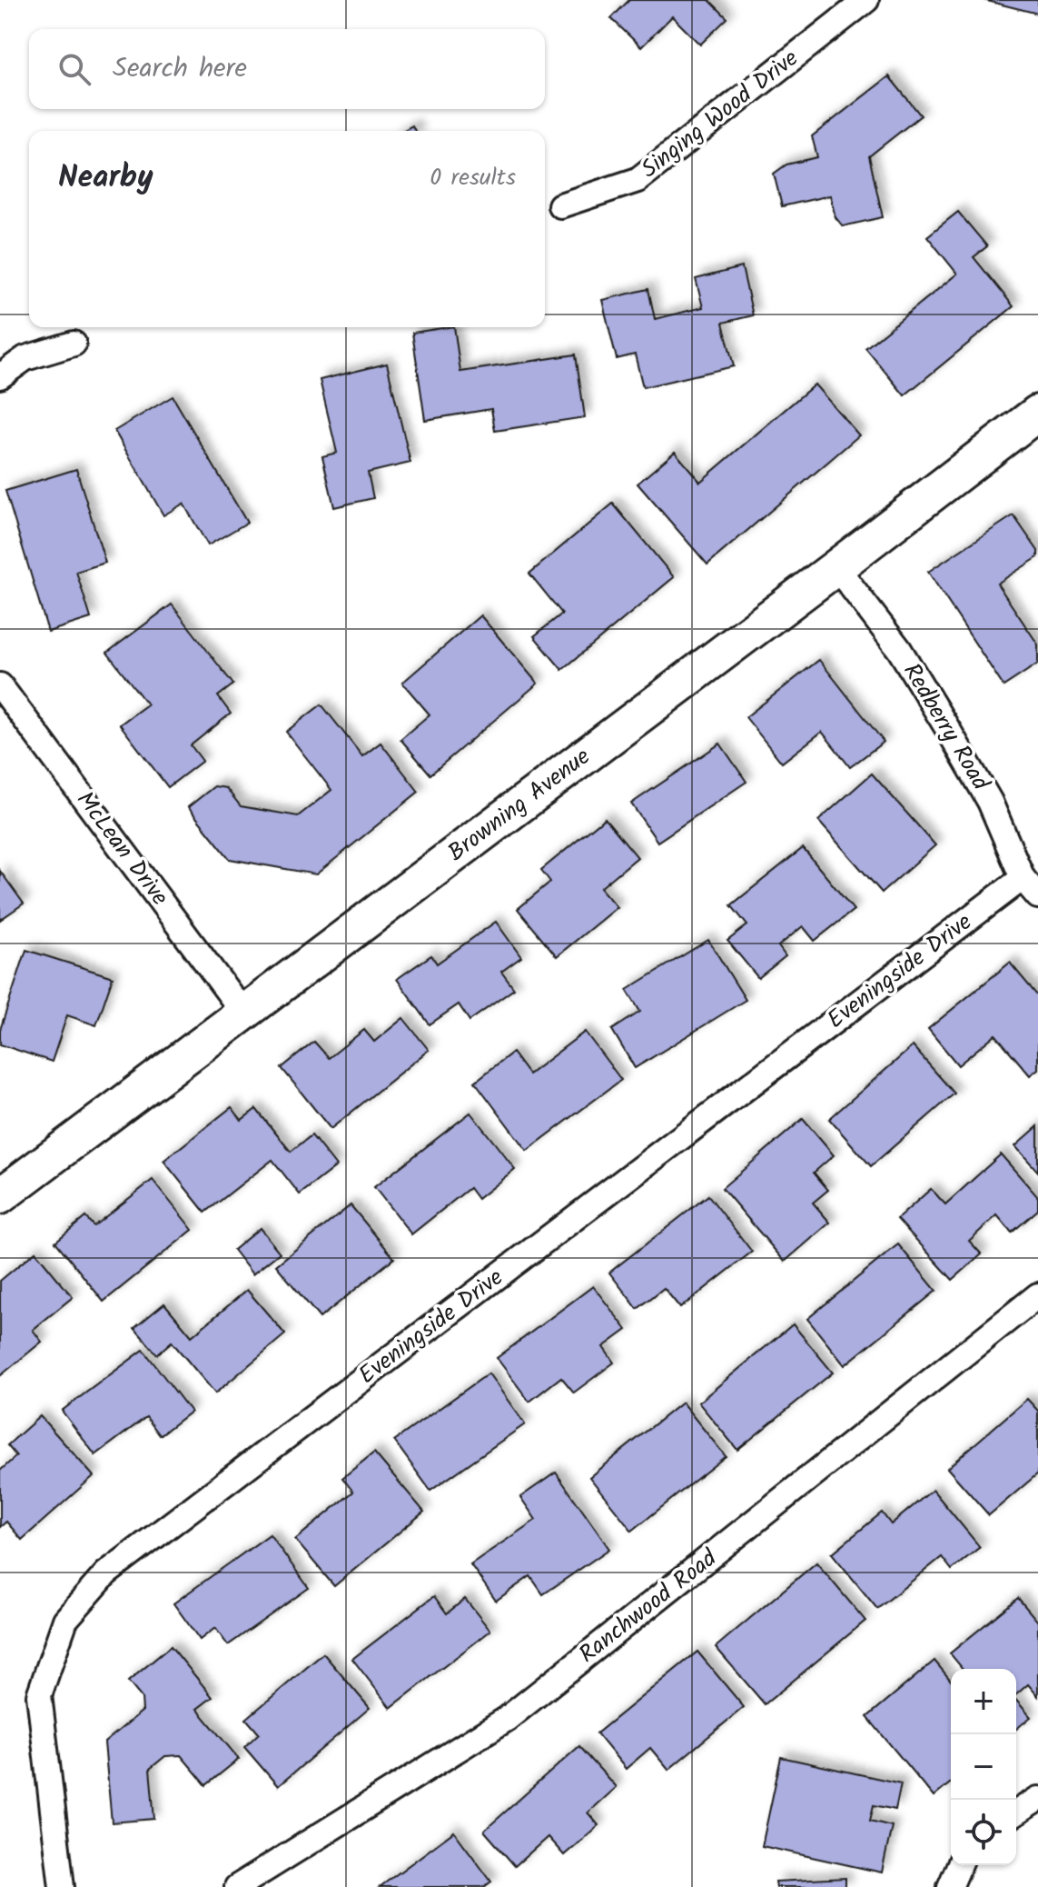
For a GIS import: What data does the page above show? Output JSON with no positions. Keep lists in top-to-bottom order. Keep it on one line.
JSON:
{"streets":{"street":["Singing Wood Drive","Redberry Road","Browning Avenue","McLean Drive","Eveningside Drive","Ranchwood Road"]},"crossings":[["Redberry Road","Browning Avenue"],["Redberry Road","Eveningside Drive"],["Browning Avenue","McLean Drive"]],"page":{"search":"Search here","heading":["Nearby","0 results"],"map_buttons":["+","−"]}}
